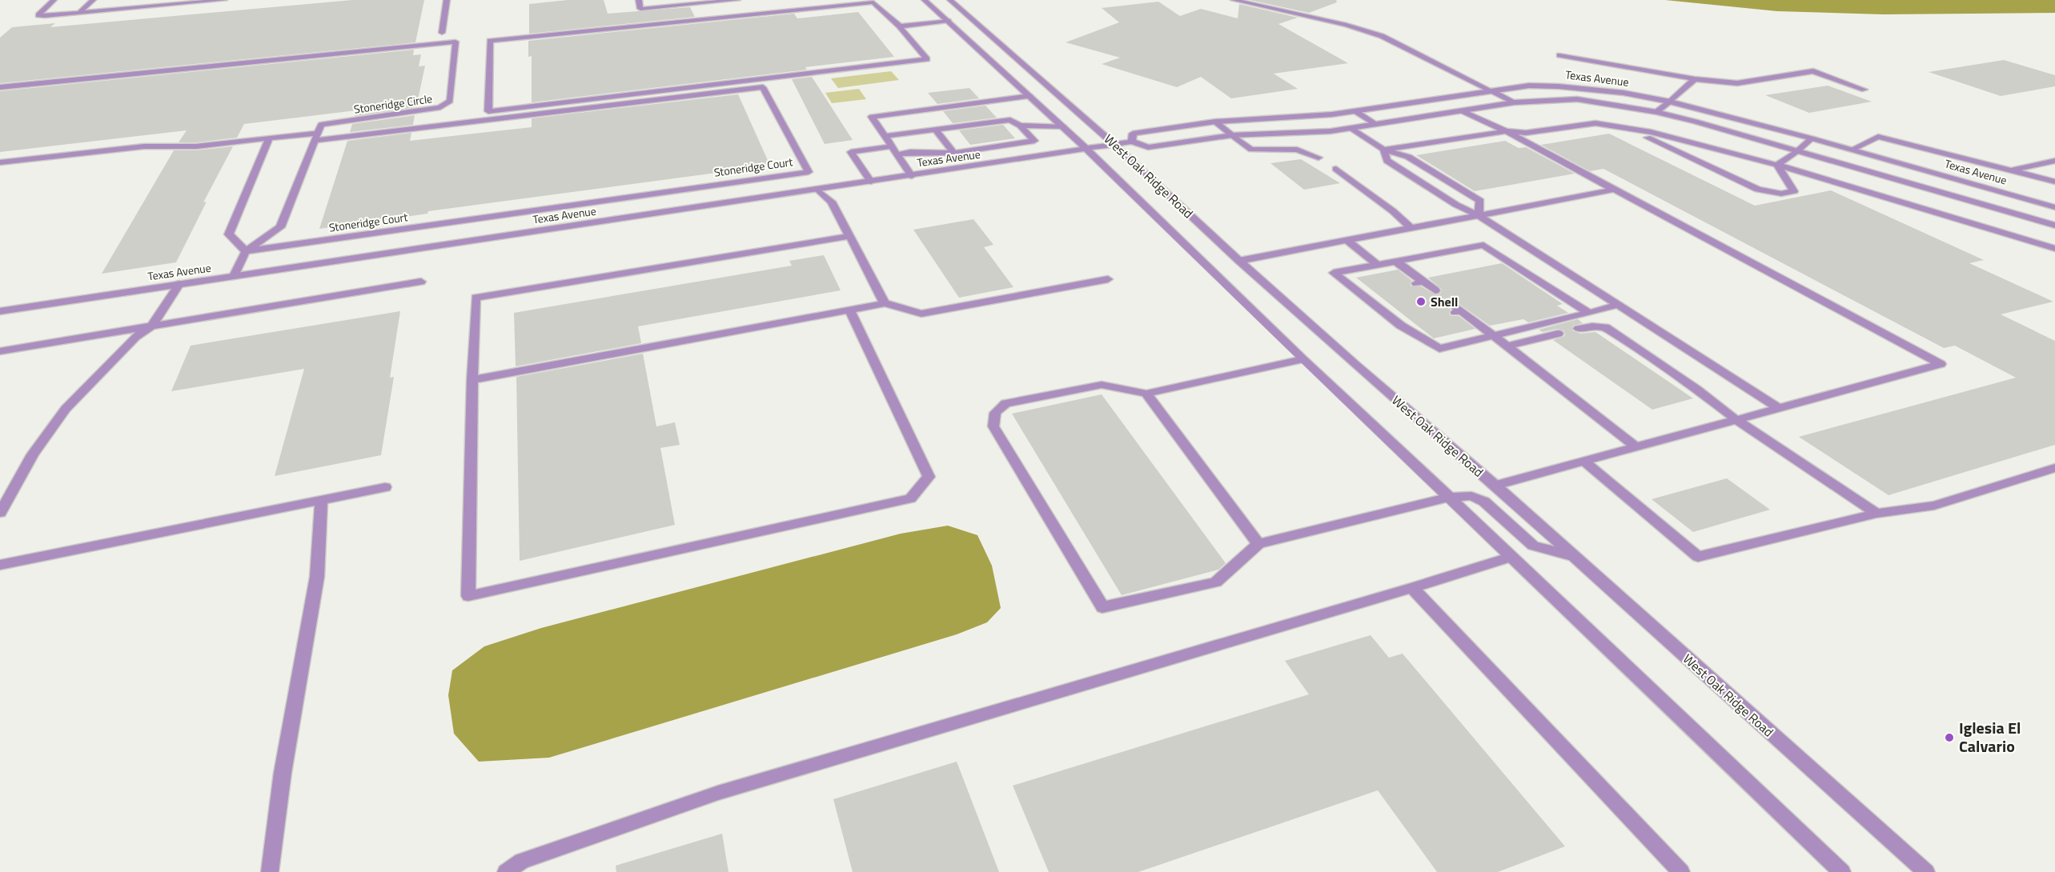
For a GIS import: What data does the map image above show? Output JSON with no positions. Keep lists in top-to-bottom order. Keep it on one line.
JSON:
{"streets":{"street":["Texas Avenue","Stoneridge Circle","Stoneridge Court","West Oak Ridge Road"]},"crossings":[["Texas Avenue","West Oak Ridge Road"],["Stoneridge Circle","Stoneridge Court"]],"places":["Shell","Iglesia El Calvario"]}
